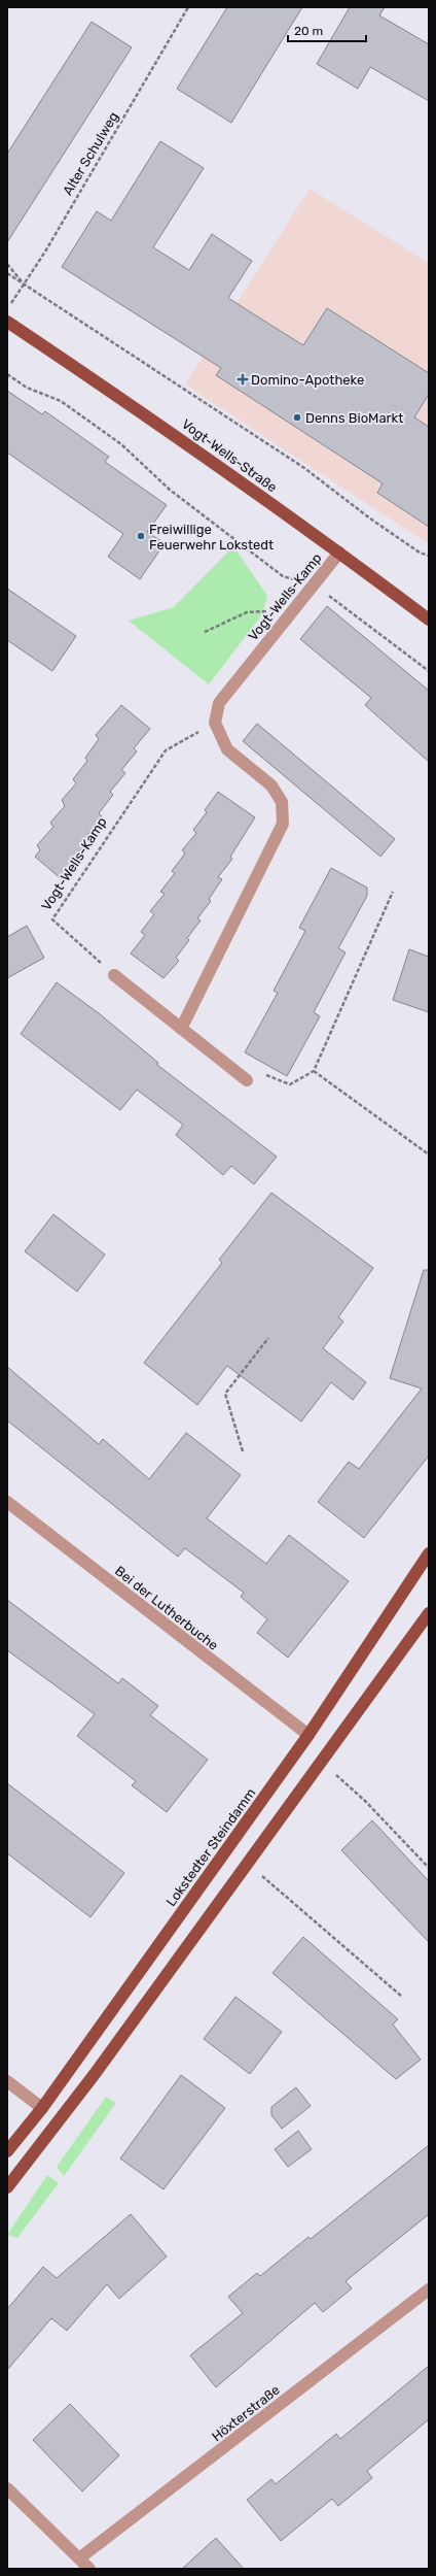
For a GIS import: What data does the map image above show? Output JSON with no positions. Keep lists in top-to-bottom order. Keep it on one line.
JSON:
{"streets":{"main road":["Vogt-Wells-Straße","Lokstedter Steindamm"],"street":["Vogt-Wells-Kamp","Bei der Lutherbuche","Höxterstraße"],"path":["Alter Schulweg"]},"crossings":[["Vogt-Wells-Straße","Vogt-Wells-Kamp"],["Bei der Lutherbuche","Lokstedter Steindamm"]],"places":{"health":["Domino-Apotheke"],"other":["Denns BioMarkt","Freiwillige Feuerwehr Lokstedt"]},"scale_bar":"20 m"}
